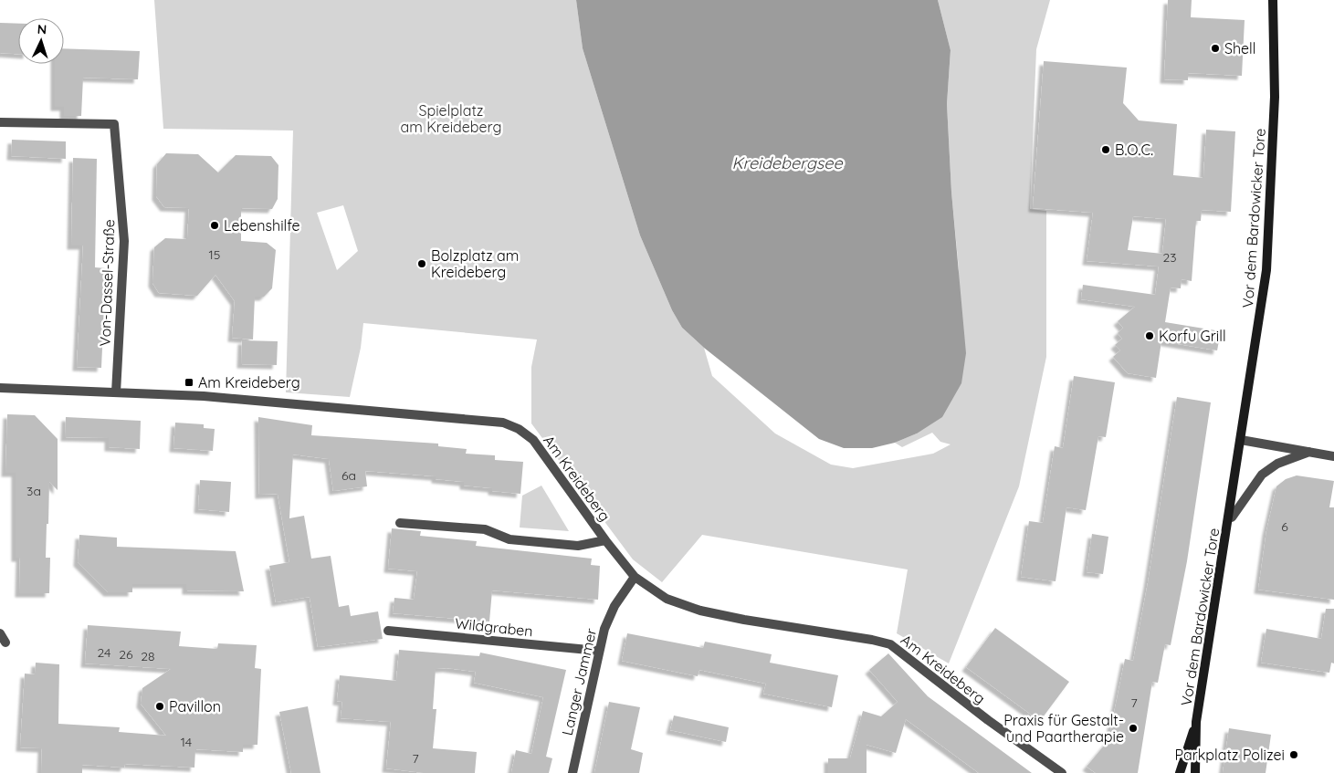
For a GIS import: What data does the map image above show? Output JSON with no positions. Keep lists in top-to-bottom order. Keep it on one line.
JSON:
{"streets":{"main road":["Vor dem Bardowicker Tore"],"street":["Von-Dassel-Straße","Am Kreideberg","Wildgraben","Langer Jammer"]},"crossings":[["Von-Dassel-Straße","Am Kreideberg"],["Am Kreideberg","Langer Jammer"],["Wildgraben","Langer Jammer"]],"water":["Kreidebergsee"],"parks":["Spielplatz am Kreideberg"],"places":{"other":["Shell","B.O.C.","Lebenshilfe","Bolzplatz am Kreideberg","Korfu Grill","Pavillon","Praxis für Gestalt- und Paartherapie","Parkplatz Polizei"],"transit":["Am Kreideberg"]},"house_numbers":["15","23","6a","3a","6","24","26","28","7","14","7"],"north":"top"}
